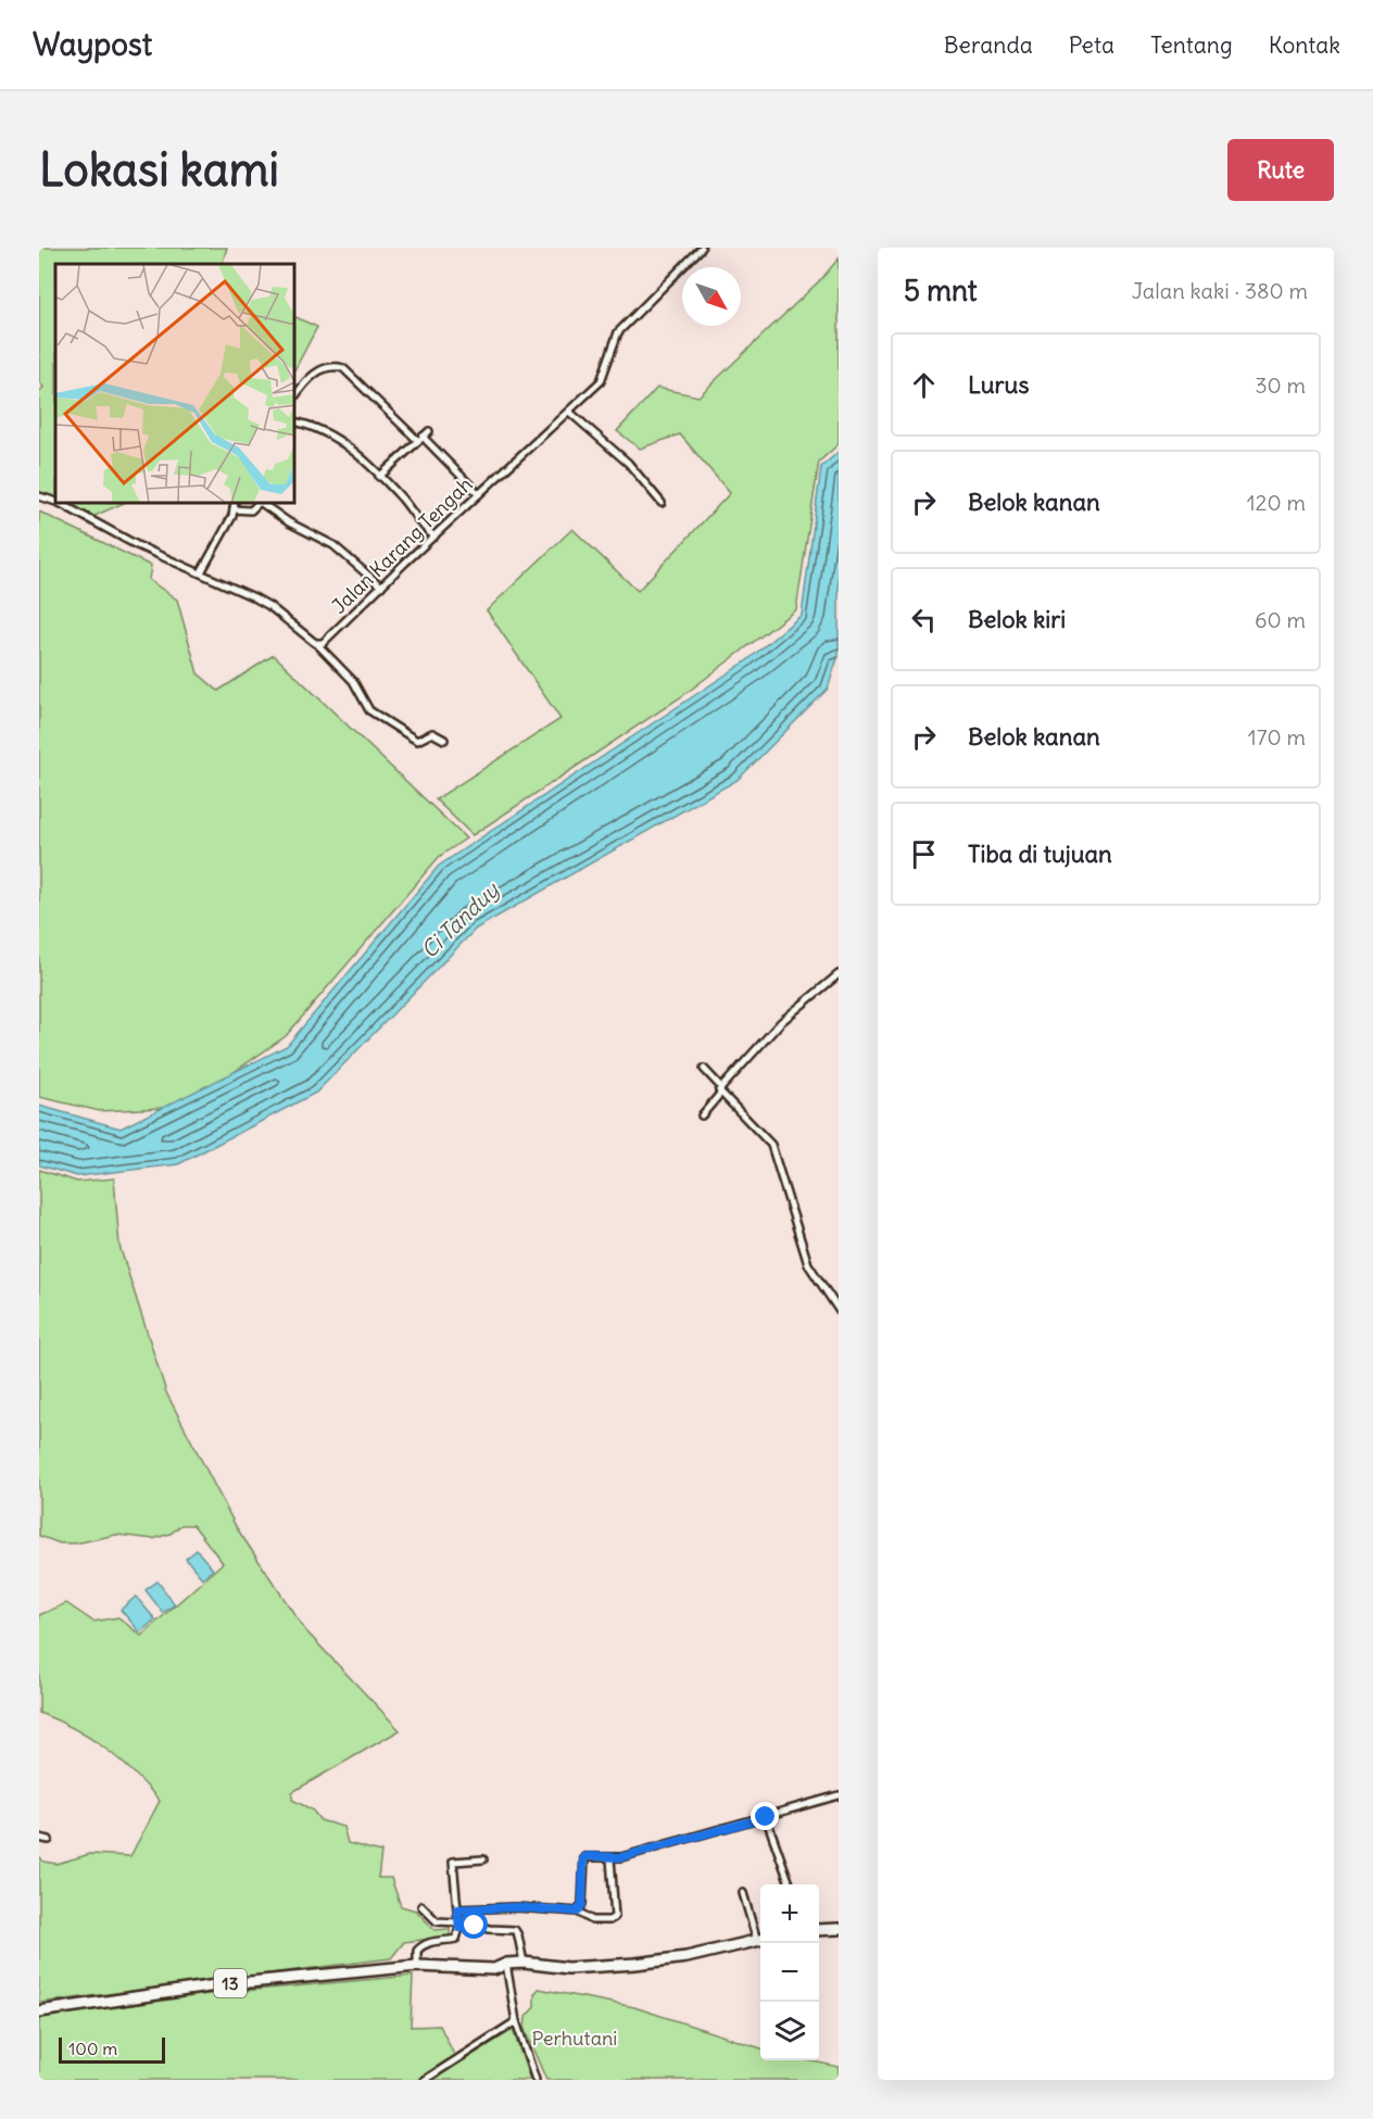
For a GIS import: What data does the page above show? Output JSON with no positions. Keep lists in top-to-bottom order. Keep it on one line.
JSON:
{"streets":{"highway":["13"],"street":["Jalan Karang Tengah"]},"water":["Ci Tanduy"],"parks":["Perhutani"],"scale_bar":"100 m","north":"bottom right","page":{"header":"Waypost","nav":["Beranda","Peta","Tentang","Kontak"],"buttons":"Rute","title":"Lokasi kami","heading":["5 mnt","Jalan kaki · 380 m"],"list":[["Lurus","30 m"],["Belok kanan","120 m"],["Belok kiri","60 m"],["Belok kanan","170 m"],"Tiba di tujuan"],"map_buttons":["+","−"],"scale":"100 m"}}
